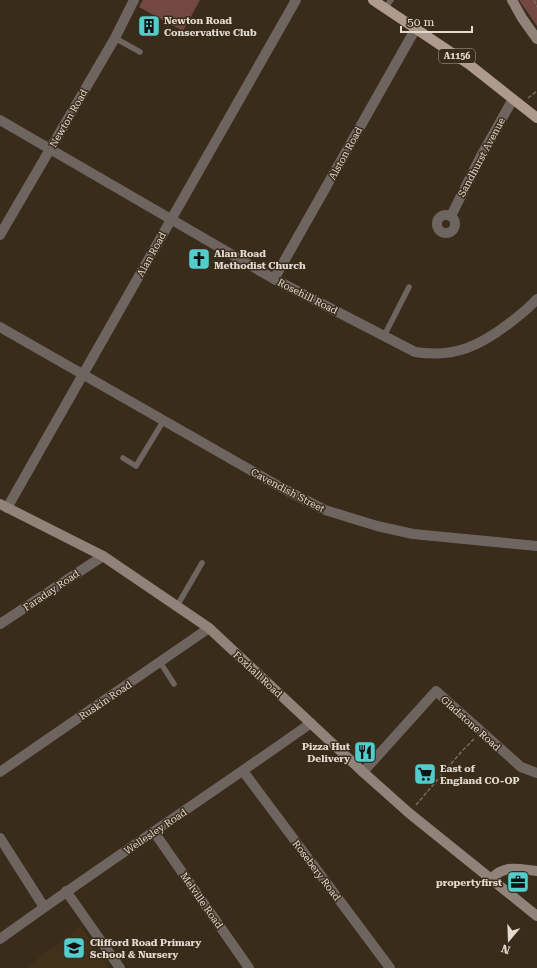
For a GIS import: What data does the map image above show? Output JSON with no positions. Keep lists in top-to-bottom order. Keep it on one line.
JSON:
{"streets":{"main road":["A1156","Foxhall Road"],"street":["Newton Road","Alston Road","Sandhurst Avenue","Alan Road","Rosehill Road","Cavendish Street","Faraday Road","Ruskin Road","Gladstone Road","Wellesley Road","Rosebery Road","Melville Road"]},"crossings":[["A1156","Alston Road"],["A1156","Sandhurst Avenue"],["Newton Road","Rosehill Road"],["Alston Road","Rosehill Road"],["Alan Road","Rosehill Road"],["Alan Road","Cavendish Street"],["Alan Road","Foxhall Road"],["Faraday Road","Foxhall Road"],["Foxhall Road","Ruskin Road"],["Foxhall Road","Gladstone Road"],["Foxhall Road","Wellesley Road"],["Wellesley Road","Rosebery Road"],["Wellesley Road","Melville Road"]],"places":{"building":["Newton Road Conservative Club"],"church":["Alan Road Methodist Church"],"restaurant":["Pizza Hut Delivery"],"supermarket":["East of England CO-OP"],"office":["propertyfirst"],"school or university":["Clifford Road Primary School & Nursery"]},"scale_bar":"50 m","north":"bottom"}
